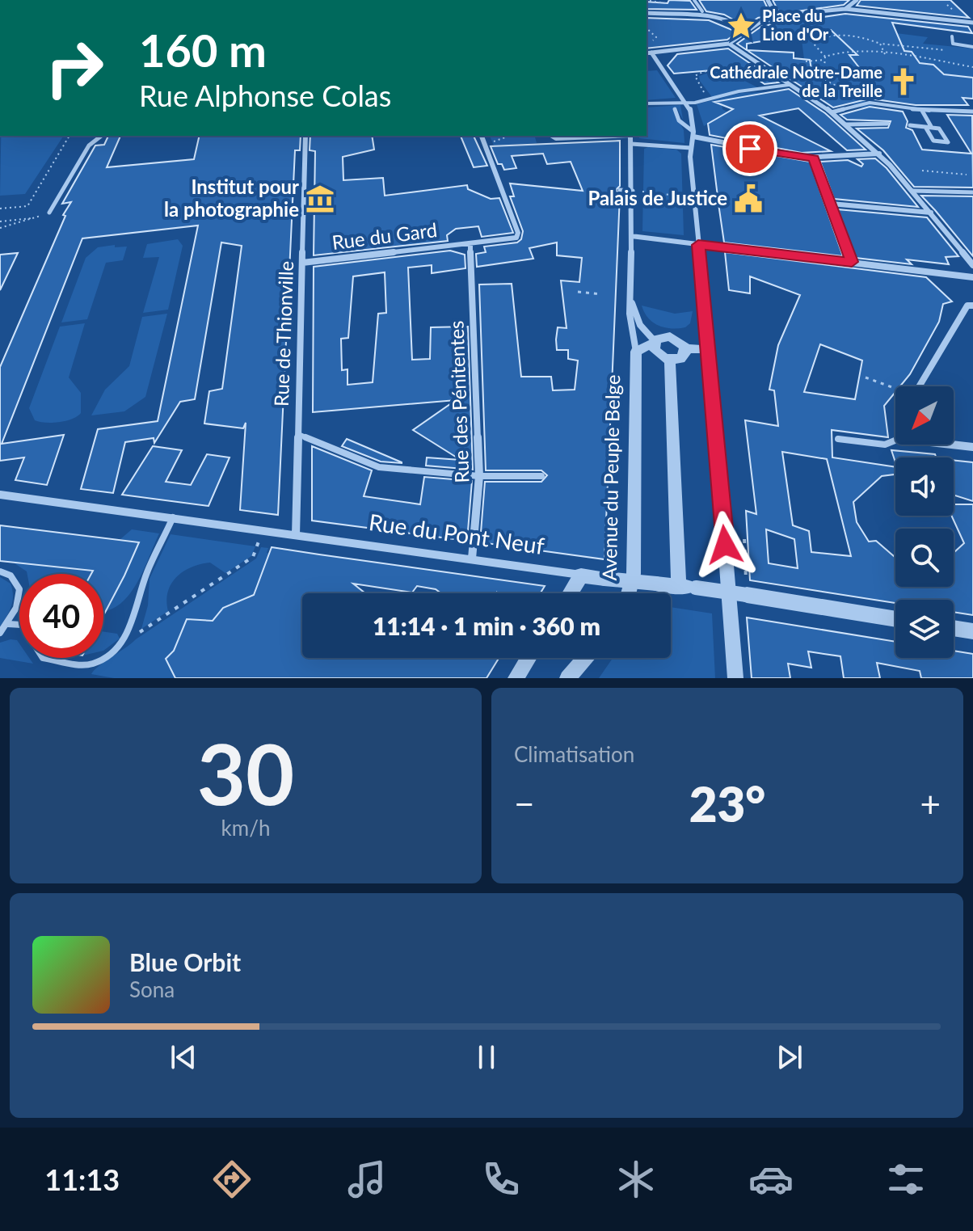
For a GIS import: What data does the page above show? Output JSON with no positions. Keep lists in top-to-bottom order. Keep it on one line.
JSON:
{"streets":{"street":["Rue du Gard","Rue de Thionville","Rue des Pénitentes","Avenue du Peuple Belge","Rue du Pont Neuf"]},"crossings":[["Rue du Gard","Rue de Thionville"],["Rue du Gard","Rue des Pénitentes"],["Rue de Thionville","Rue du Pont Neuf"],["Rue des Pénitentes","Rue du Pont Neuf"],["Avenue du Peuple Belge","Rue du Pont Neuf"]],"places":{"place":["Place du Lion d'Or"],"church":["Cathédrale Notre-Dame de la Treille"],"museum":["Institut pour la photographie"],"public building":["Palais de Justice"]},"north":"bottom left","page":{"turn":["160 m","Rue Alphonse Colas"],"limit":"40","trip":"11:14 · 1 min · 360 m","tile":[["30","km/h"],"Climatisation"],"heat":["−","23°","+"],"song":["Blue Orbit","Sona"],"tabs":"11:13"}}
